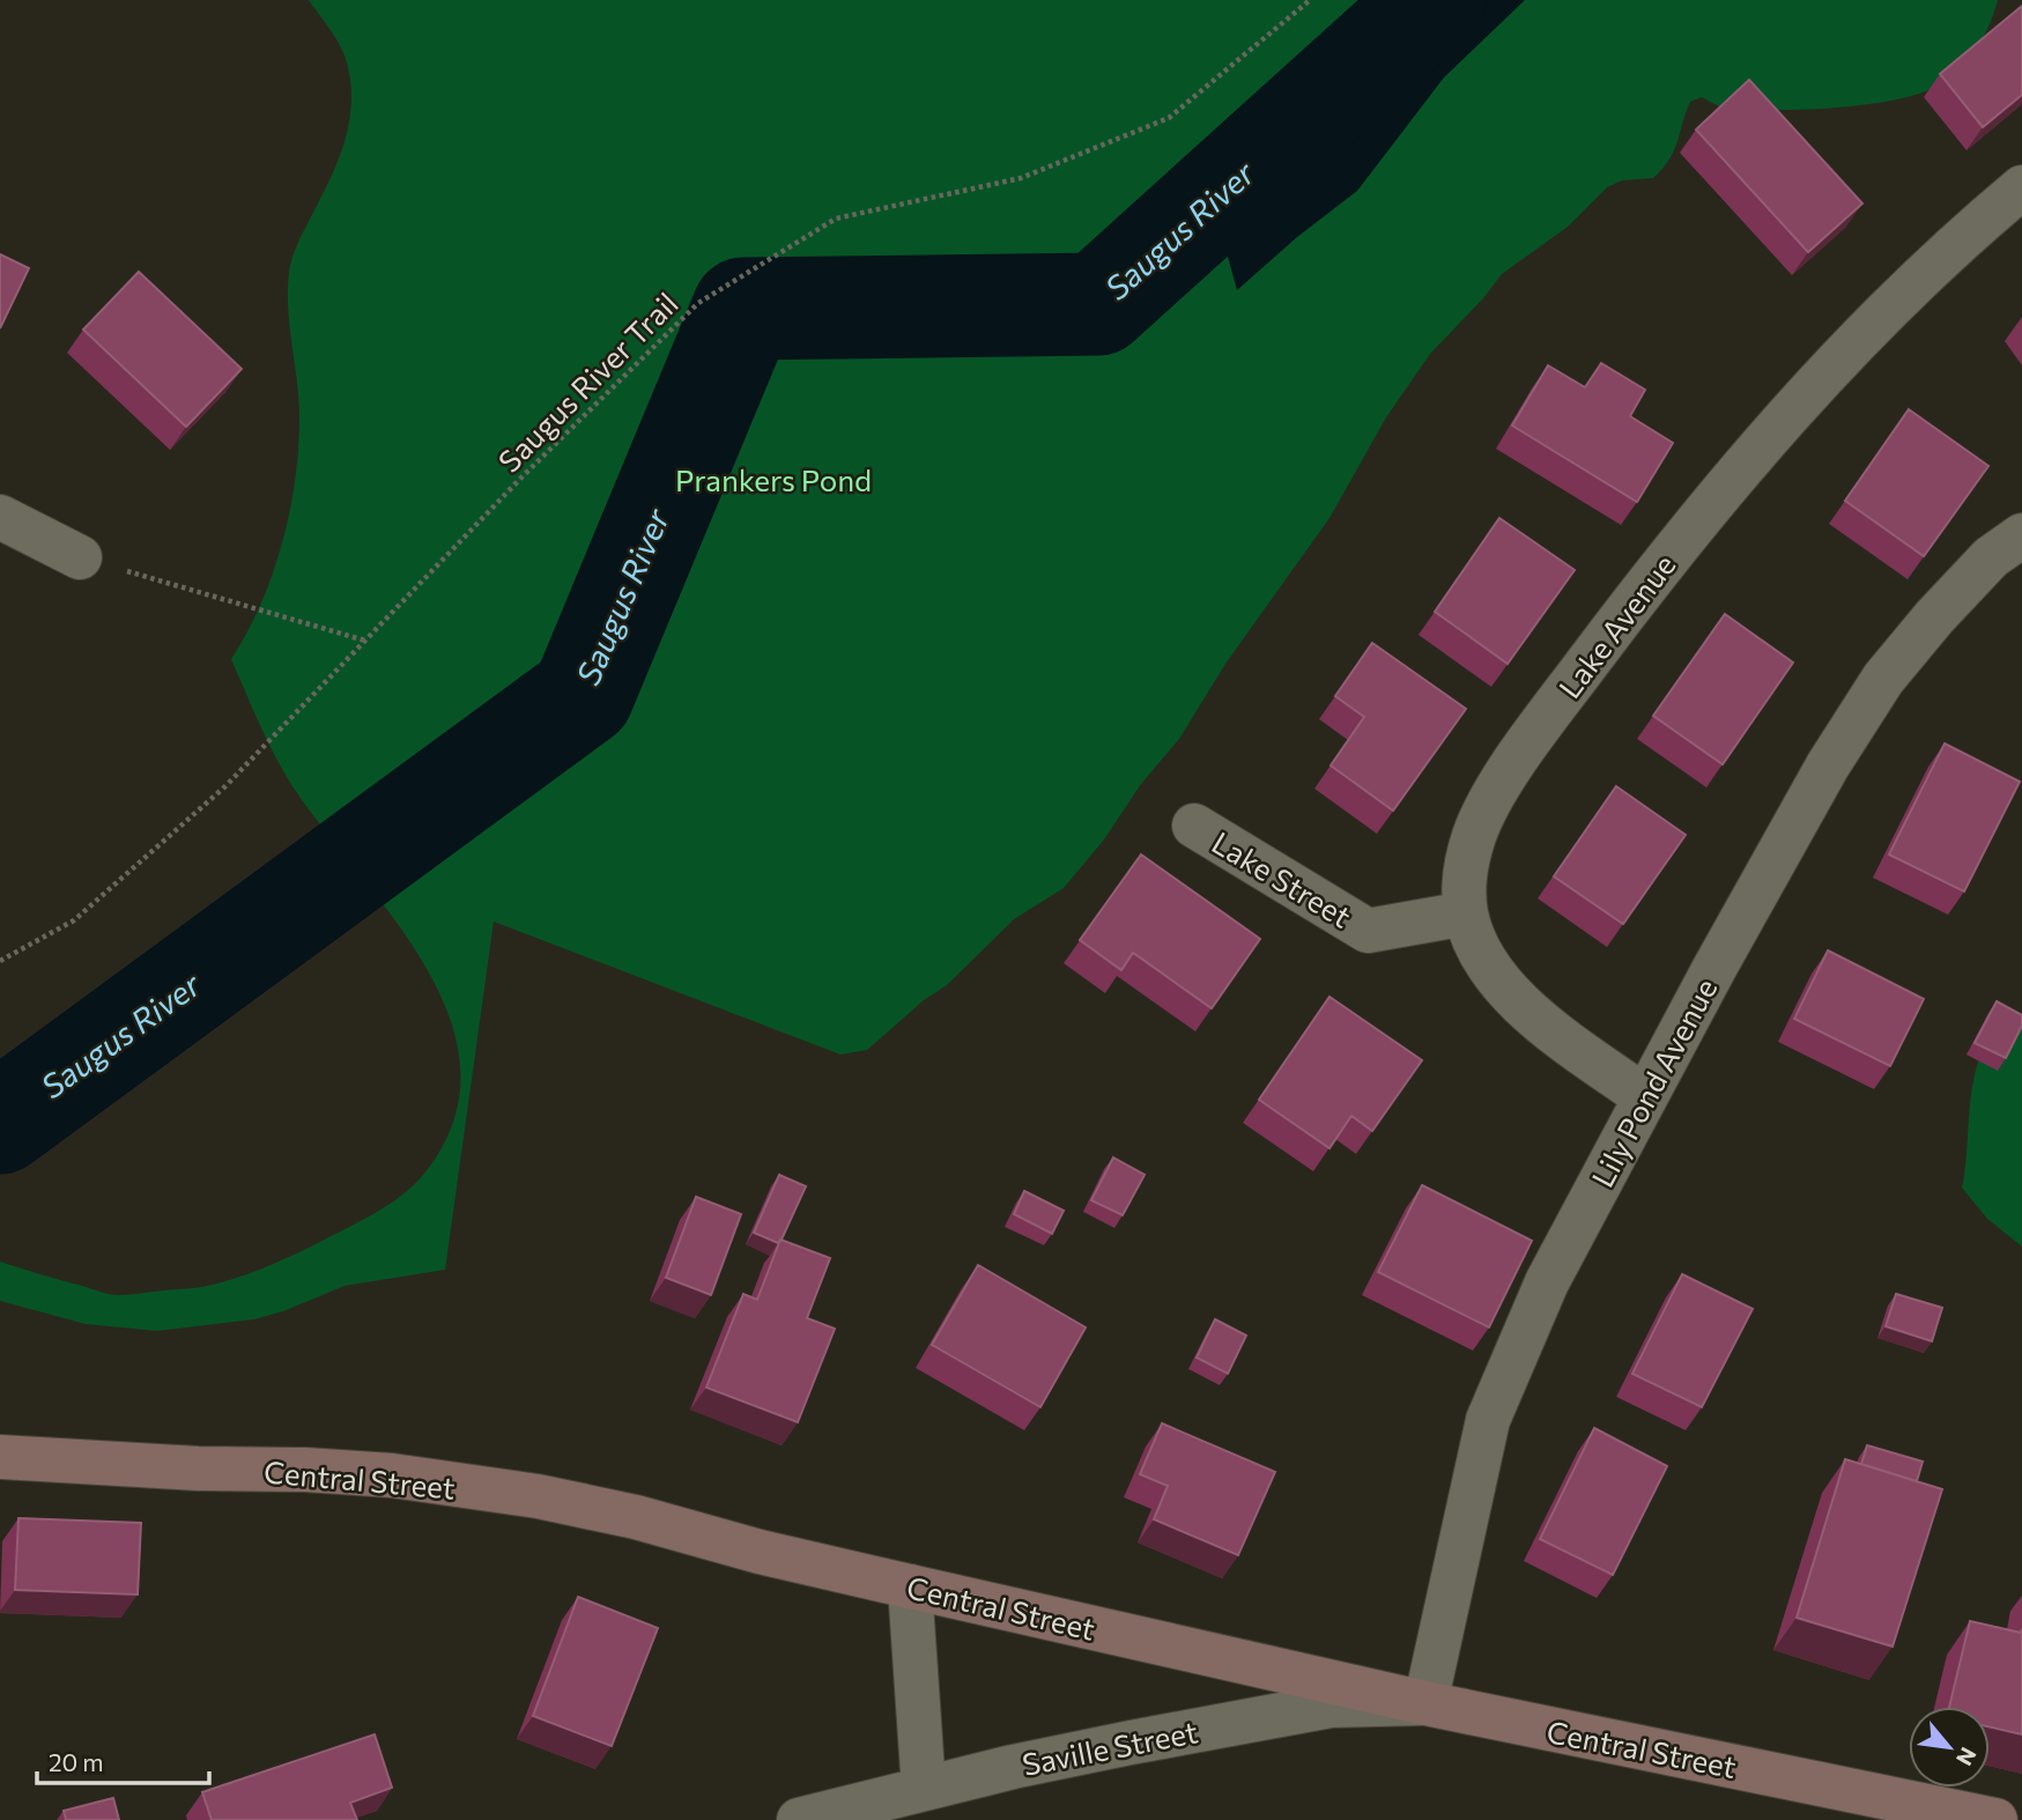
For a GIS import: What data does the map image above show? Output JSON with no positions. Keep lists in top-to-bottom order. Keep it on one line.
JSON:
{"streets":{"street":["Lake Avenue","Lake Street","Lily Pond Avenue","Central Street","Saville Street"],"path":["Saugus River Trail"]},"crossings":[["Lake Avenue","Lake Street"],["Lake Avenue","Lily Pond Avenue"],["Lily Pond Avenue","Central Street"],["Lily Pond Avenue","Saville Street"],["Central Street","Saville Street"]],"water":["Saugus River"],"parks":["Prankers Pond"],"scale_bar":"20 m","north":"bottom right"}
